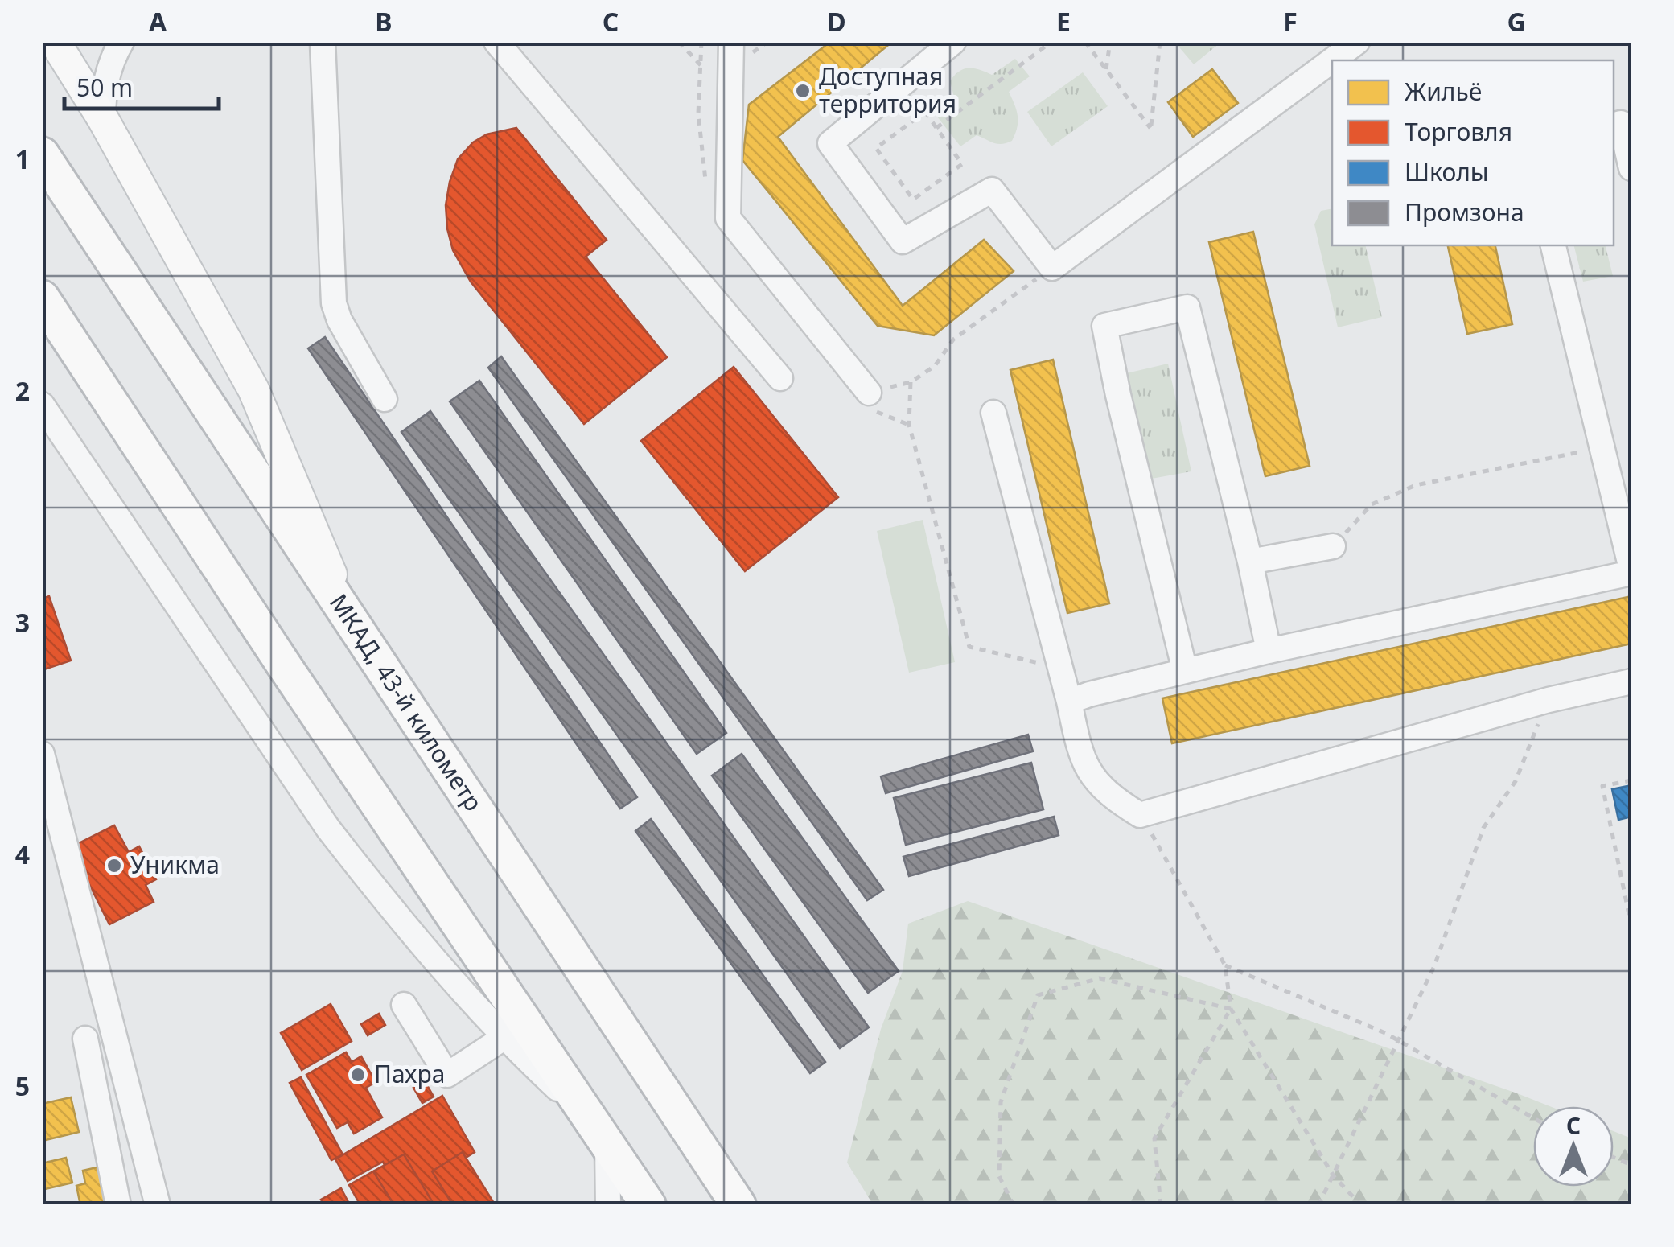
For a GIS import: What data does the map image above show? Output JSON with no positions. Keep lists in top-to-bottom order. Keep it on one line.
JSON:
{"streets":{"highway":["МКАД, 43-й километр"]},"places":["Доступная территория","Уникма","Пахра"],"legend":["Жильё","Торговля","Школы","Промзона"],"scale_bar":"50 m","north":"top","grid":{"columns":["A","B","C","D","E","F","G"],"rows":["1","2","3","4","5"]}}
